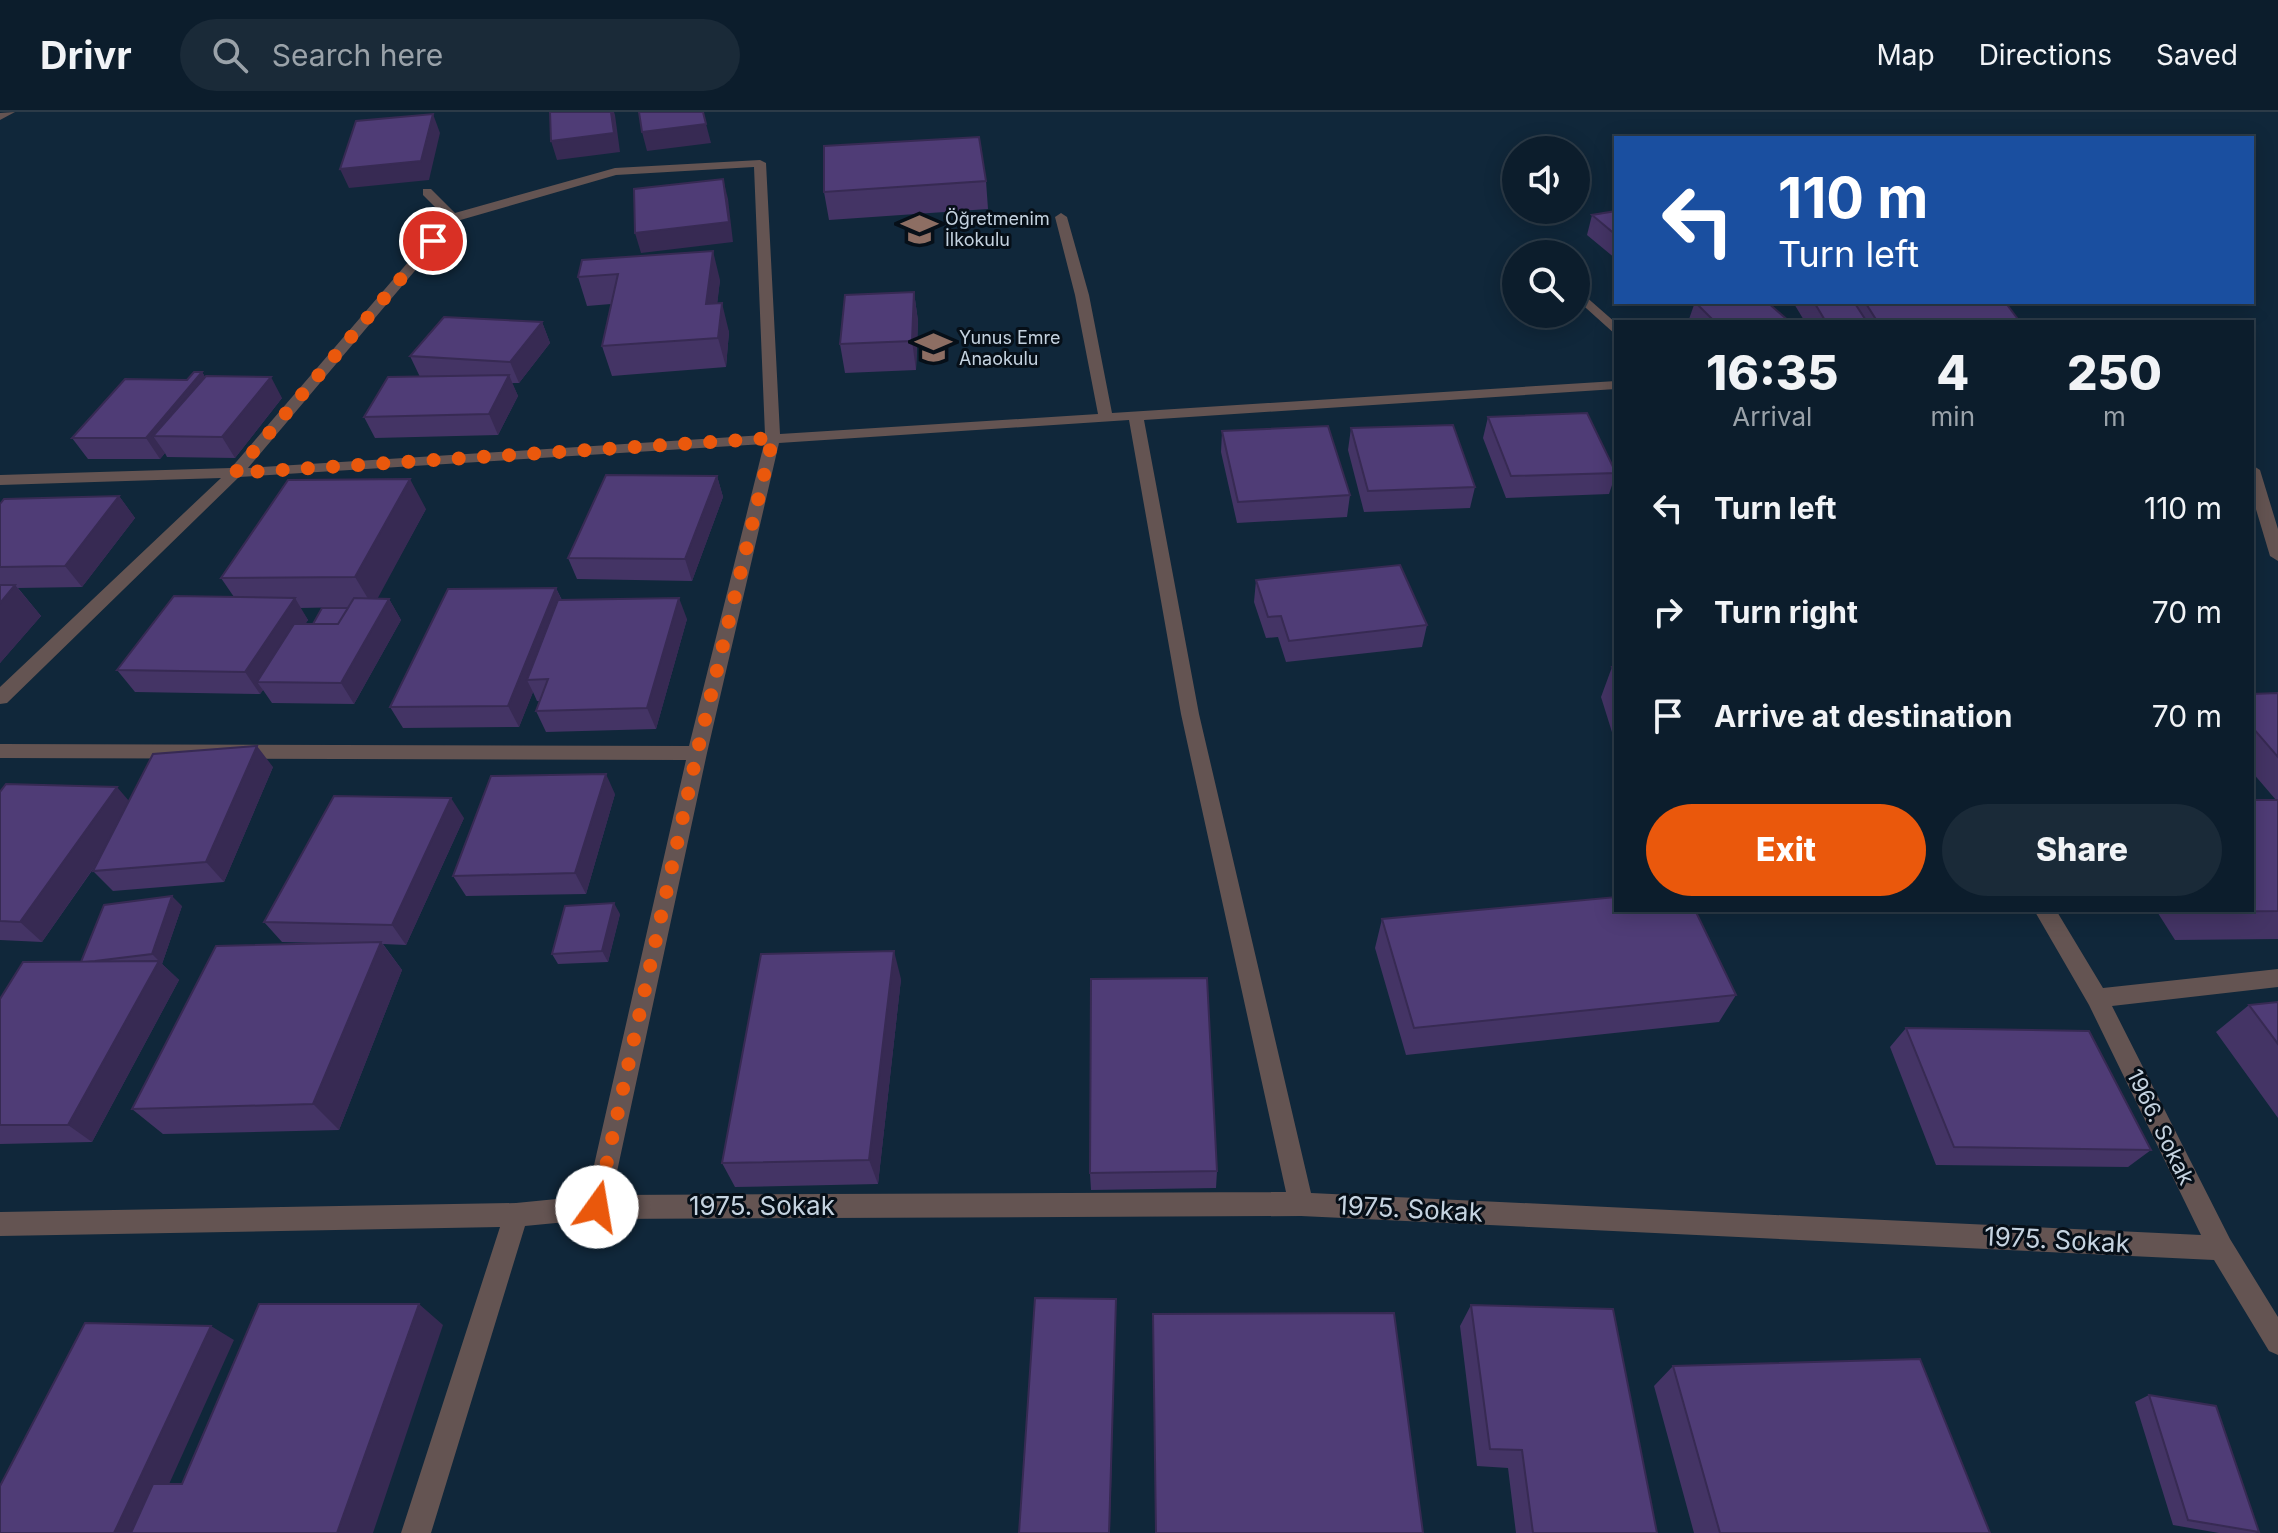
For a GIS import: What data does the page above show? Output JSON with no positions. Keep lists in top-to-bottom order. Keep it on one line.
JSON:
{"streets":{"street":["1966. Sokak","1975. Sokak"]},"crossings":[["1966. Sokak","1975. Sokak"]],"places":{"school or university":["Öğretmenim İlkokulu","Yunus Emre Anaokulu"]},"page":{"header":"Drivr","search":"Search here","nav":["Map","Directions","Saved"],"turn":["110 m","Turn left"],"eta":["16:35","Arrival","4","min","250","m"],"list":[{"name":"Turn left","value":"110 m"},{"name":"Turn right","value":"70 m"},{"name":"Arrive at destination","value":"70 m"}],"buttons":["Exit","Share"]}}
